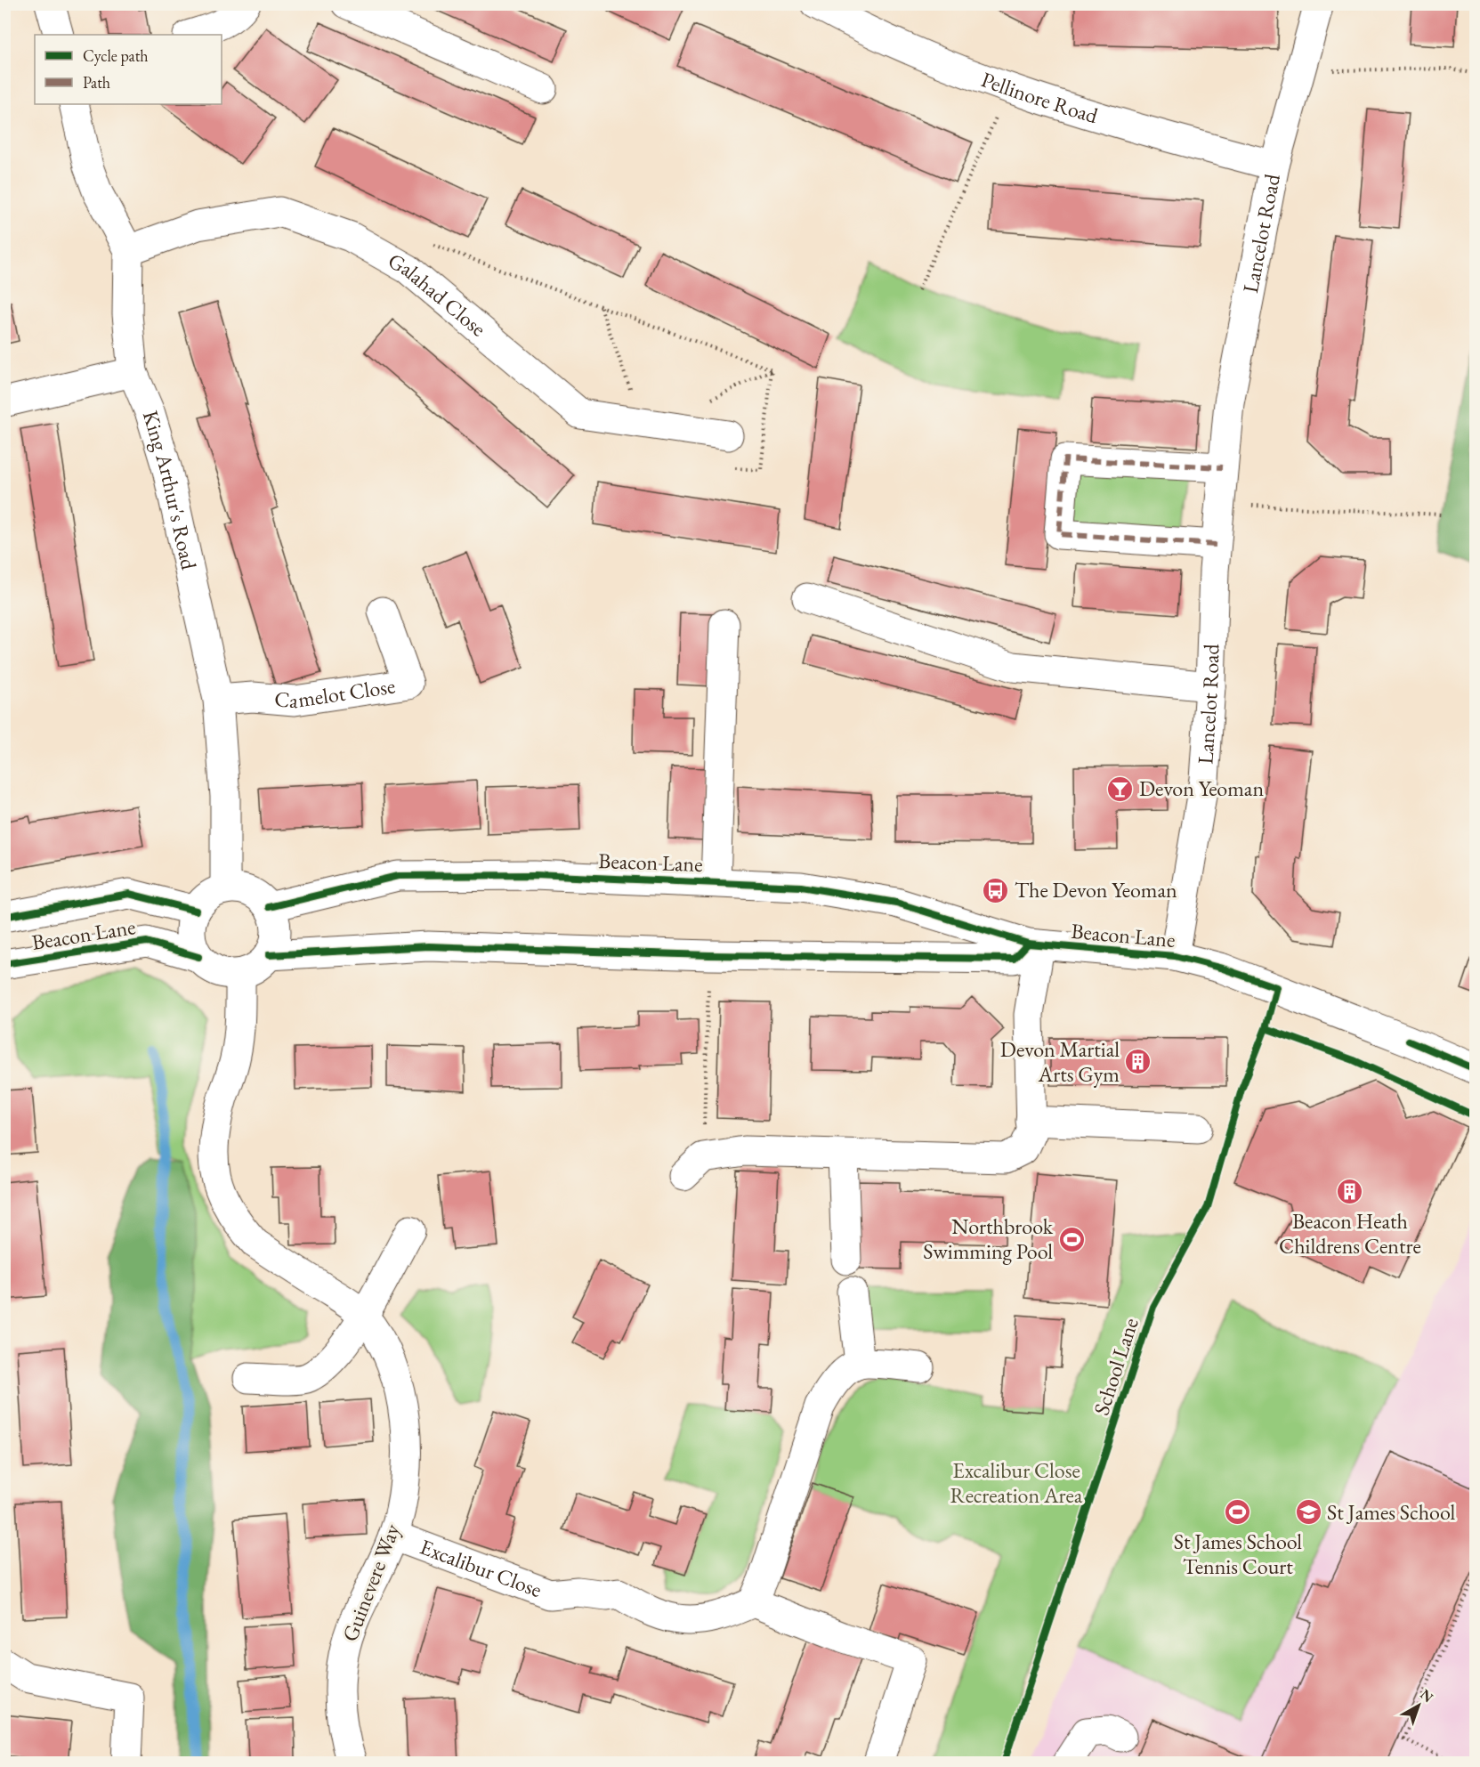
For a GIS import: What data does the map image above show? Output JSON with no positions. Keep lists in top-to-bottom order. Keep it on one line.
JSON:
{"streets":{"street":["Pellinore Road","Lancelot Road","Galahad Close","King Arthur's Road","Camelot Close","Beacon Lane","Excalibur Close","Guinevere Way"],"cycle path":["School Lane"]},"crossings":[["Pellinore Road","Lancelot Road"],["Lancelot Road","Beacon Lane"],["Galahad Close","King Arthur's Road"],["King Arthur's Road","Camelot Close"],["King Arthur's Road","Beacon Lane"],["King Arthur's Road","Guinevere Way"],["Beacon Lane","Guinevere Way"],["Excalibur Close","Guinevere Way"]],"parks":["Excalibur Close Recreation Area"],"places":{"bar":["Devon Yeoman"],"bus stop":["The Devon Yeoman"],"building":["Devon Martial Arts Gym","Beacon Heath Childrens Centre"],"sports":["Northbrook Swimming Pool","St James School Tennis Court"],"school or university":["St James School"]},"legend":["Cycle path","Path"],"north":"top right"}
